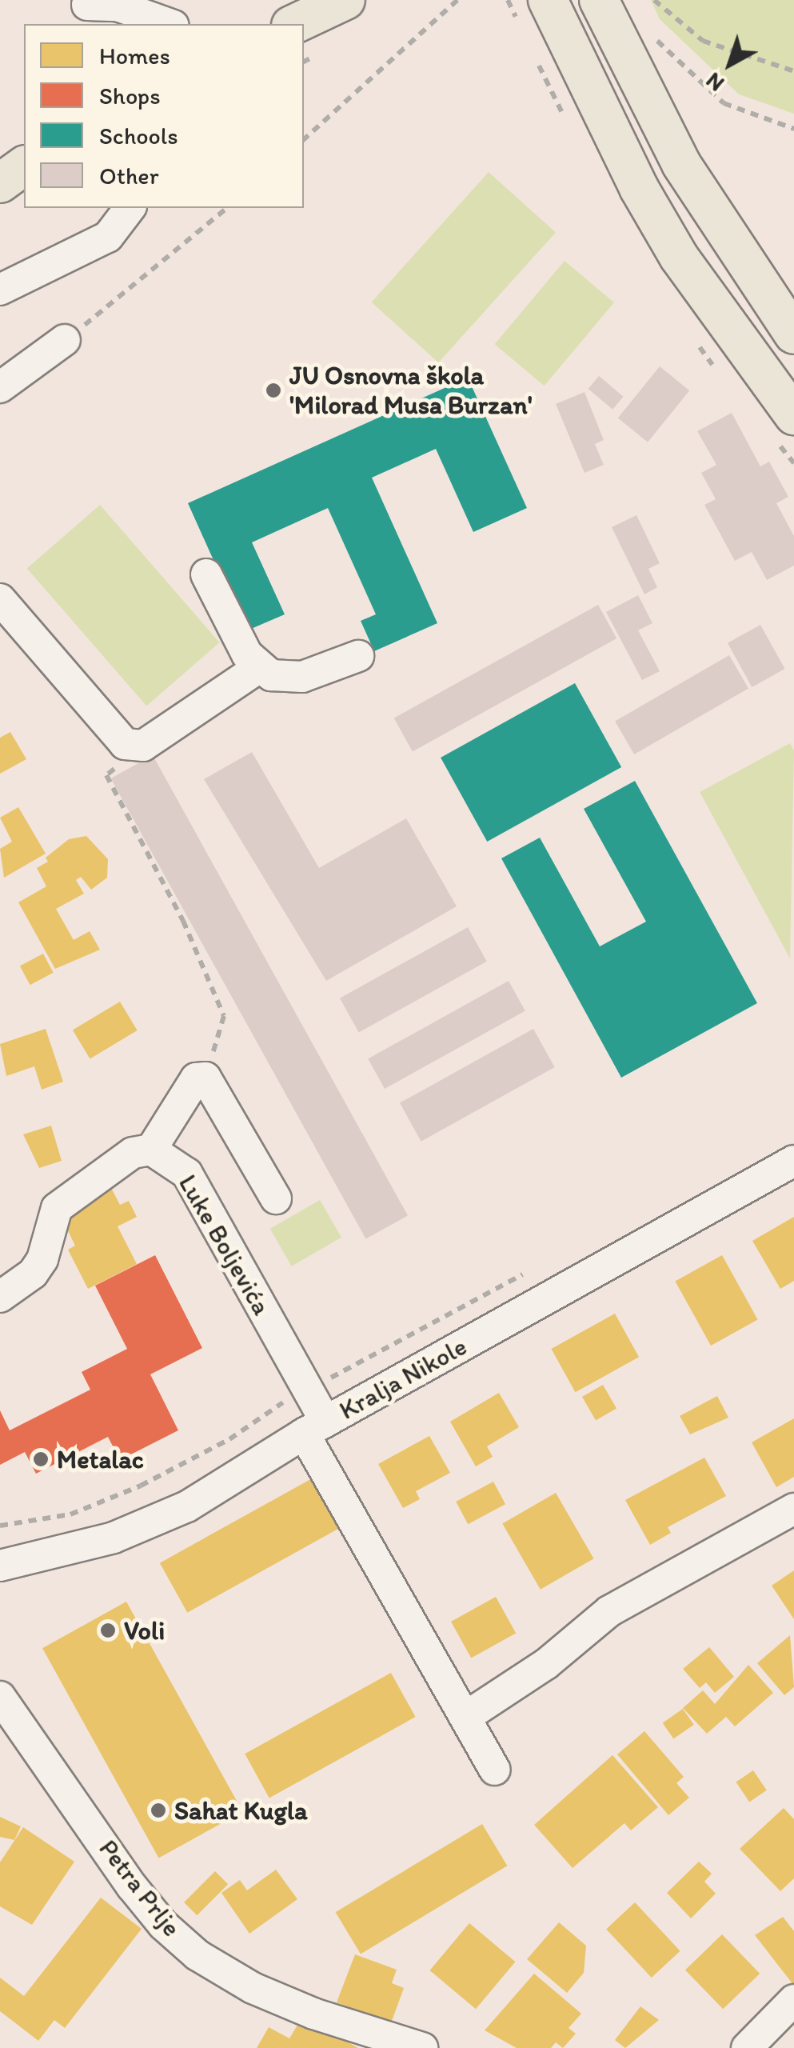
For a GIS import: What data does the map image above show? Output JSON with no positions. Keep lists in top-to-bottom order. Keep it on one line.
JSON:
{"streets":{"street":["Luke Boljevića","Kralja Nikole","Petra Prlje"]},"crossings":[["Luke Boljevića","Kralja Nikole"]],"places":["JU Osnovna škola 'Milorad Musa Burzan'","Metalac","Voli","Sahat Kugla"],"legend":["Homes","Shops","Schools","Other"],"north":"bottom left"}
